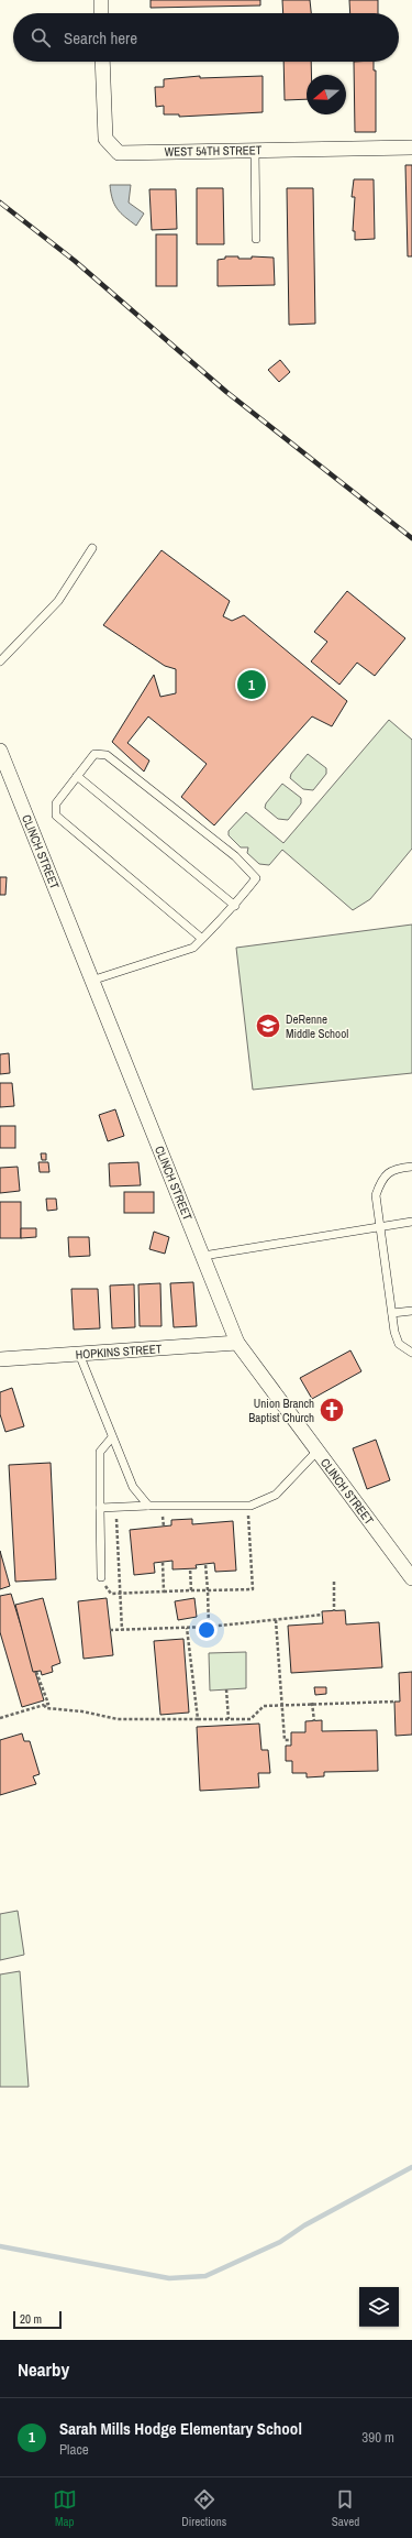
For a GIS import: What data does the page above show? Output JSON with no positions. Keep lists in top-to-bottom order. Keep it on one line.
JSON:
{"streets":{"street":["WEST 54TH STREET","CLINCH STREET","HOPKINS STREET"]},"crossings":[["CLINCH STREET","HOPKINS STREET"]],"places":{"school or university":["DeRenne Middle School"],"church":["Union Branch Baptist Church"]},"scale_bar":"20 m","north":"left","page":{"search":"Search here","pins":"1","scale":"20 m","heading":"Nearby","list":[{"mark":"1","name":"Sarah Mills Hodge Elementary School","note":"Place","value":"390 m"}],"nav":["Map","Directions","Saved"]}}
